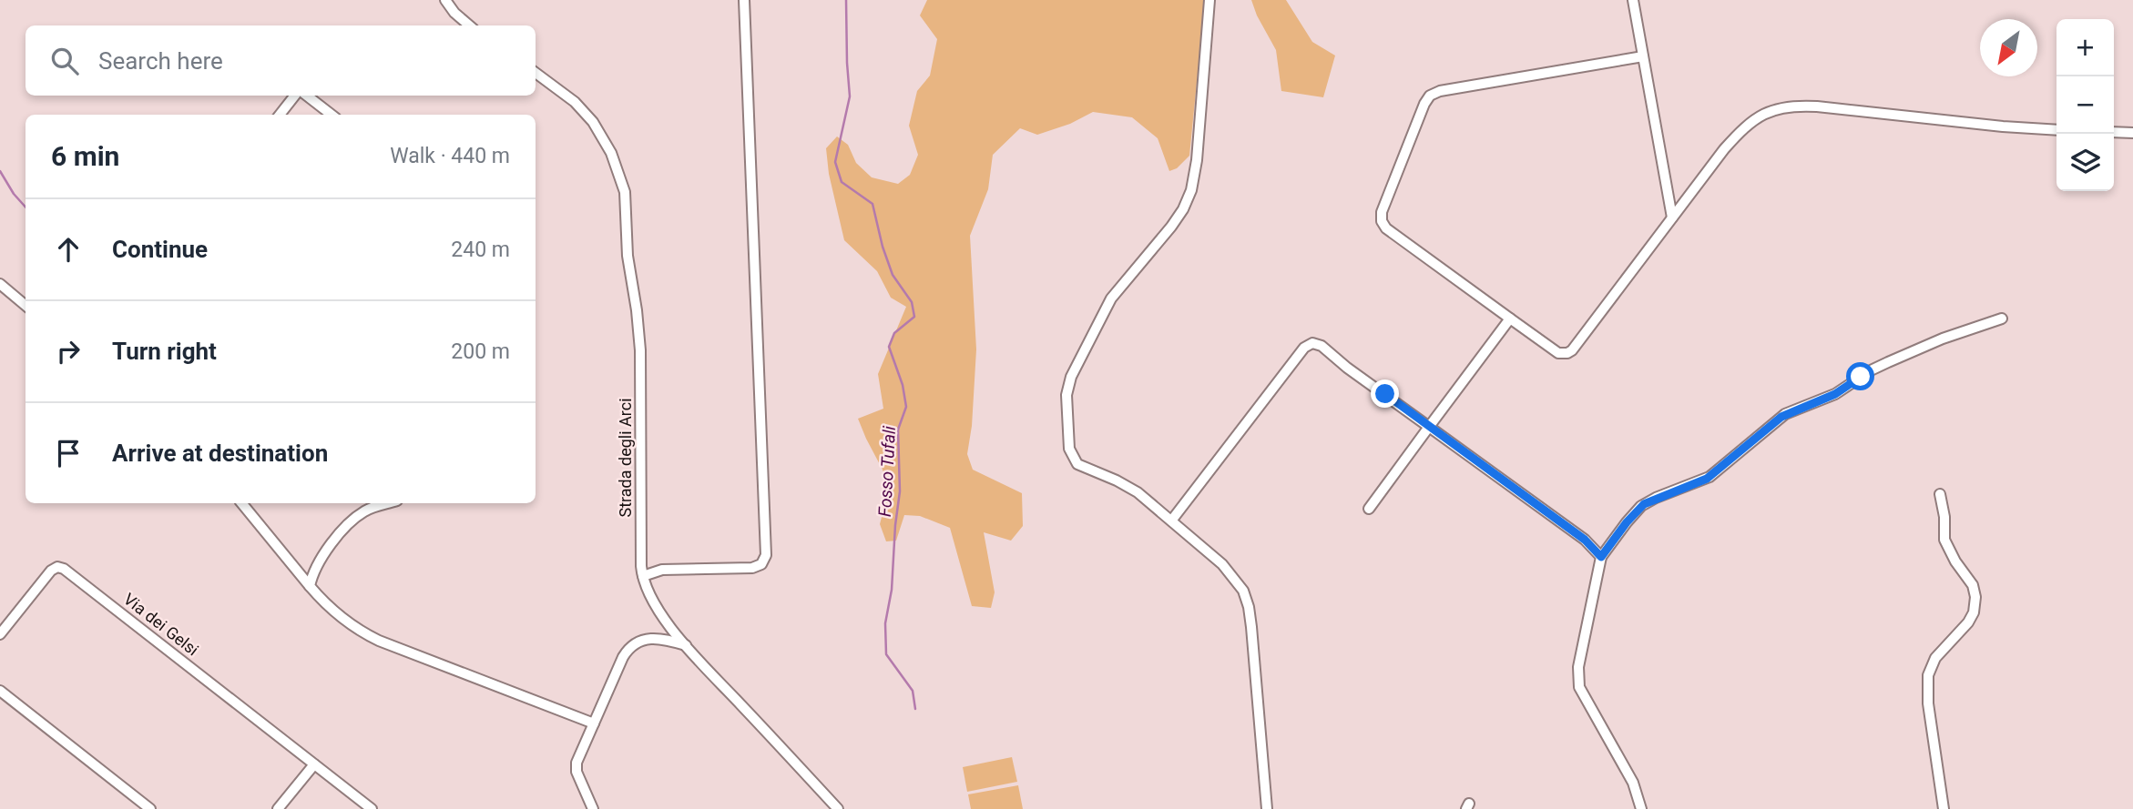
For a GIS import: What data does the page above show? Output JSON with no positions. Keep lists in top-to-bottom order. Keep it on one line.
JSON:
{"streets":{"street":["Strada degli Arci","Via dei Gelsi"]},"water":["Fosso Tufali"],"north":"bottom left","page":{"map_buttons":["+","−"],"search":"Search here","heading":["6 min","Walk · 440 m"],"list":[["Continue","240 m"],["Turn right","200 m"],"Arrive at destination"]}}
